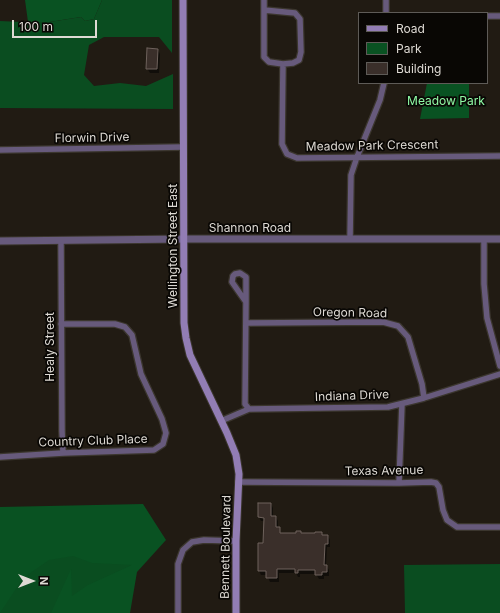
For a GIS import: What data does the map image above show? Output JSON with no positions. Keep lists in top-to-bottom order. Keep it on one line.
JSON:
{"streets":{"main road":["Wellington Street East","Bennett Boulevard"],"street":["Florwin Drive","Meadow Park Crescent","Shannon Road","Oregon Road","Healy Street","Indiana Drive","Country Club Place","Texas Avenue"]},"crossings":[["Florwin Drive","Wellington Street East"],["Shannon Road","Wellington Street East"],["Shannon Road","Healy Street"],["Wellington Street East","Texas Avenue"],["Wellington Street East","Bennett Boulevard"],["Oregon Road","Indiana Drive"],["Healy Street","Country Club Place"],["Texas Avenue","Bennett Boulevard"]],"parks":["Meadow Park"],"legend":["Road","Park","Building"],"scale_bar":"100 m","north":"right"}
